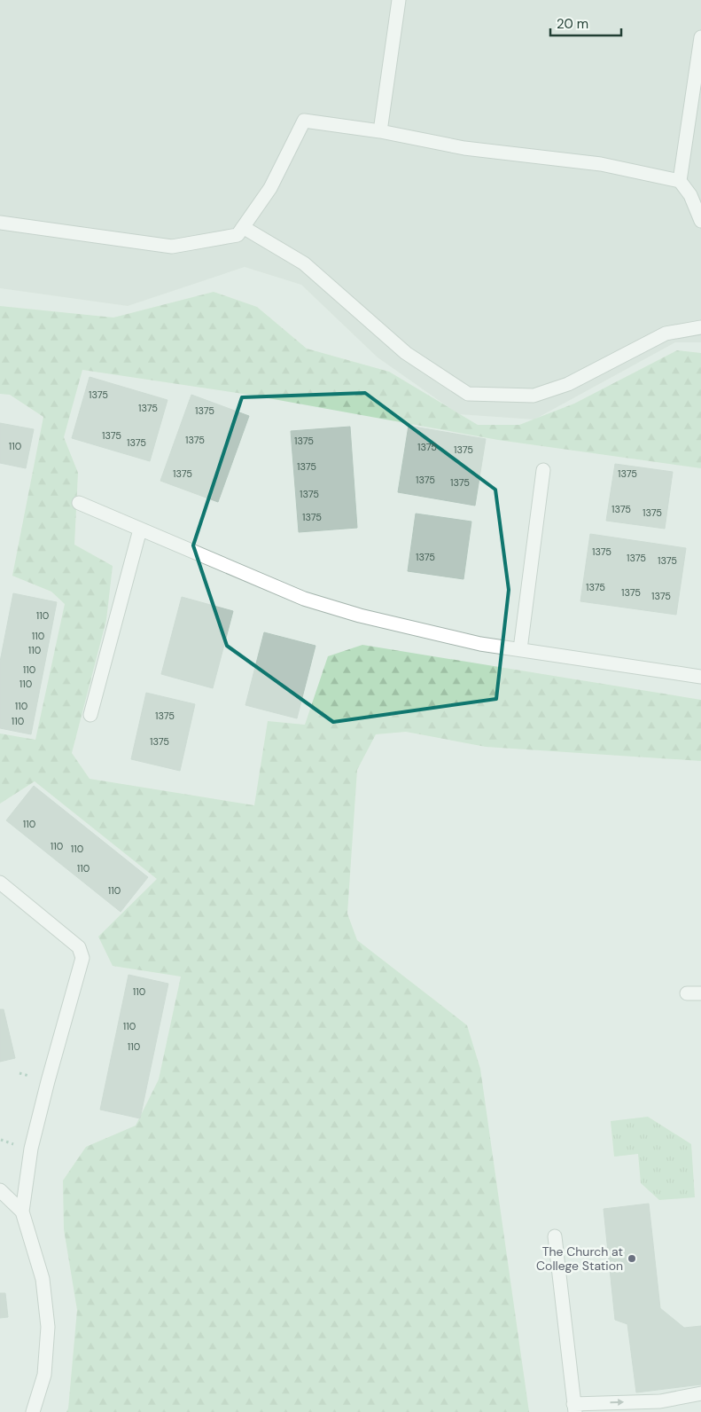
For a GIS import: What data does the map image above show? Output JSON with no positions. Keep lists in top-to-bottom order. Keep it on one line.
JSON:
{"places":["The Church at College Station"],"house_numbers":["1375","1375","1375","1375","1375","1375","1375","110","1375","1375","1375","1375","1375","1375","1375","1375","1375","1375","1375","1375","1375","1375","1375","1375","1375","1375","110","110","110","110","110","110","1375","110","1375","110","110","110","110","110","110","110","110"],"scale_bar":"20 m"}
